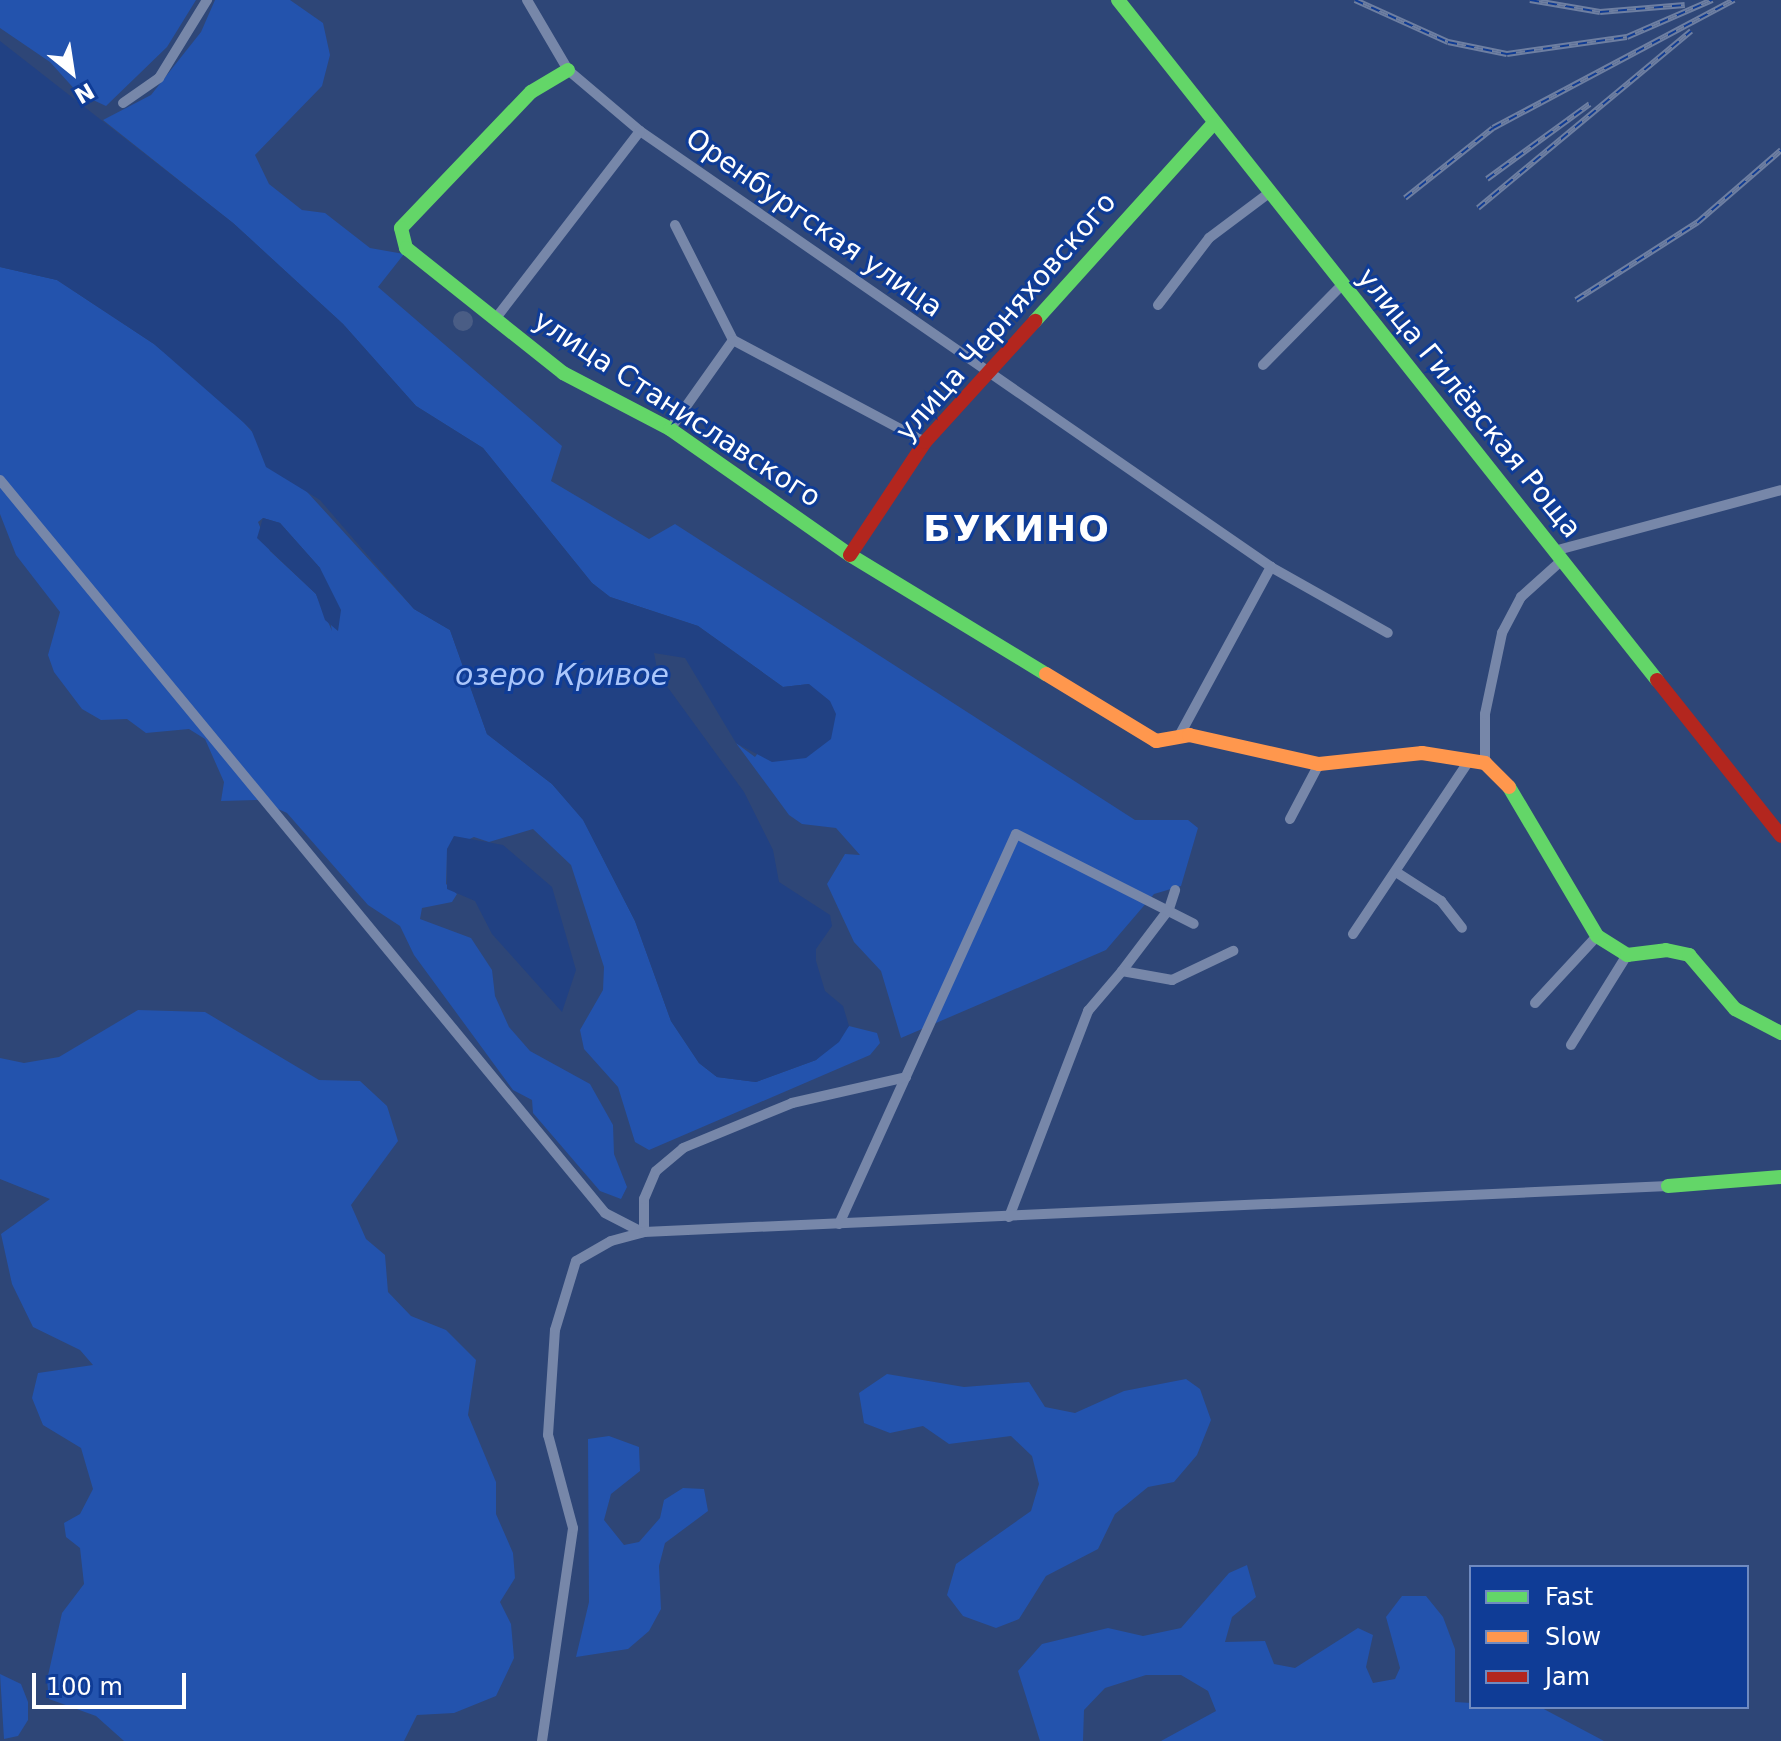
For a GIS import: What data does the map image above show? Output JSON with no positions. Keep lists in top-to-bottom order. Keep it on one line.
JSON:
{"streets":{"street":["Оренбургская улица","улица Черняховского","улица Гилёвская Роща","улица Станиславского"]},"crossings":[["Оренбургская улица","улица Черняховского"],["Оренбургская улица","улица Станиславского"],["улица Черняховского","улица Гилёвская Роща"],["улица Черняховского","улица Станиславского"]],"districts":["БУКИНО"],"water":["озеро Кривое"],"legend":["Fast","Slow","Jam"],"scale_bar":"100 m","north":"bottom right"}
